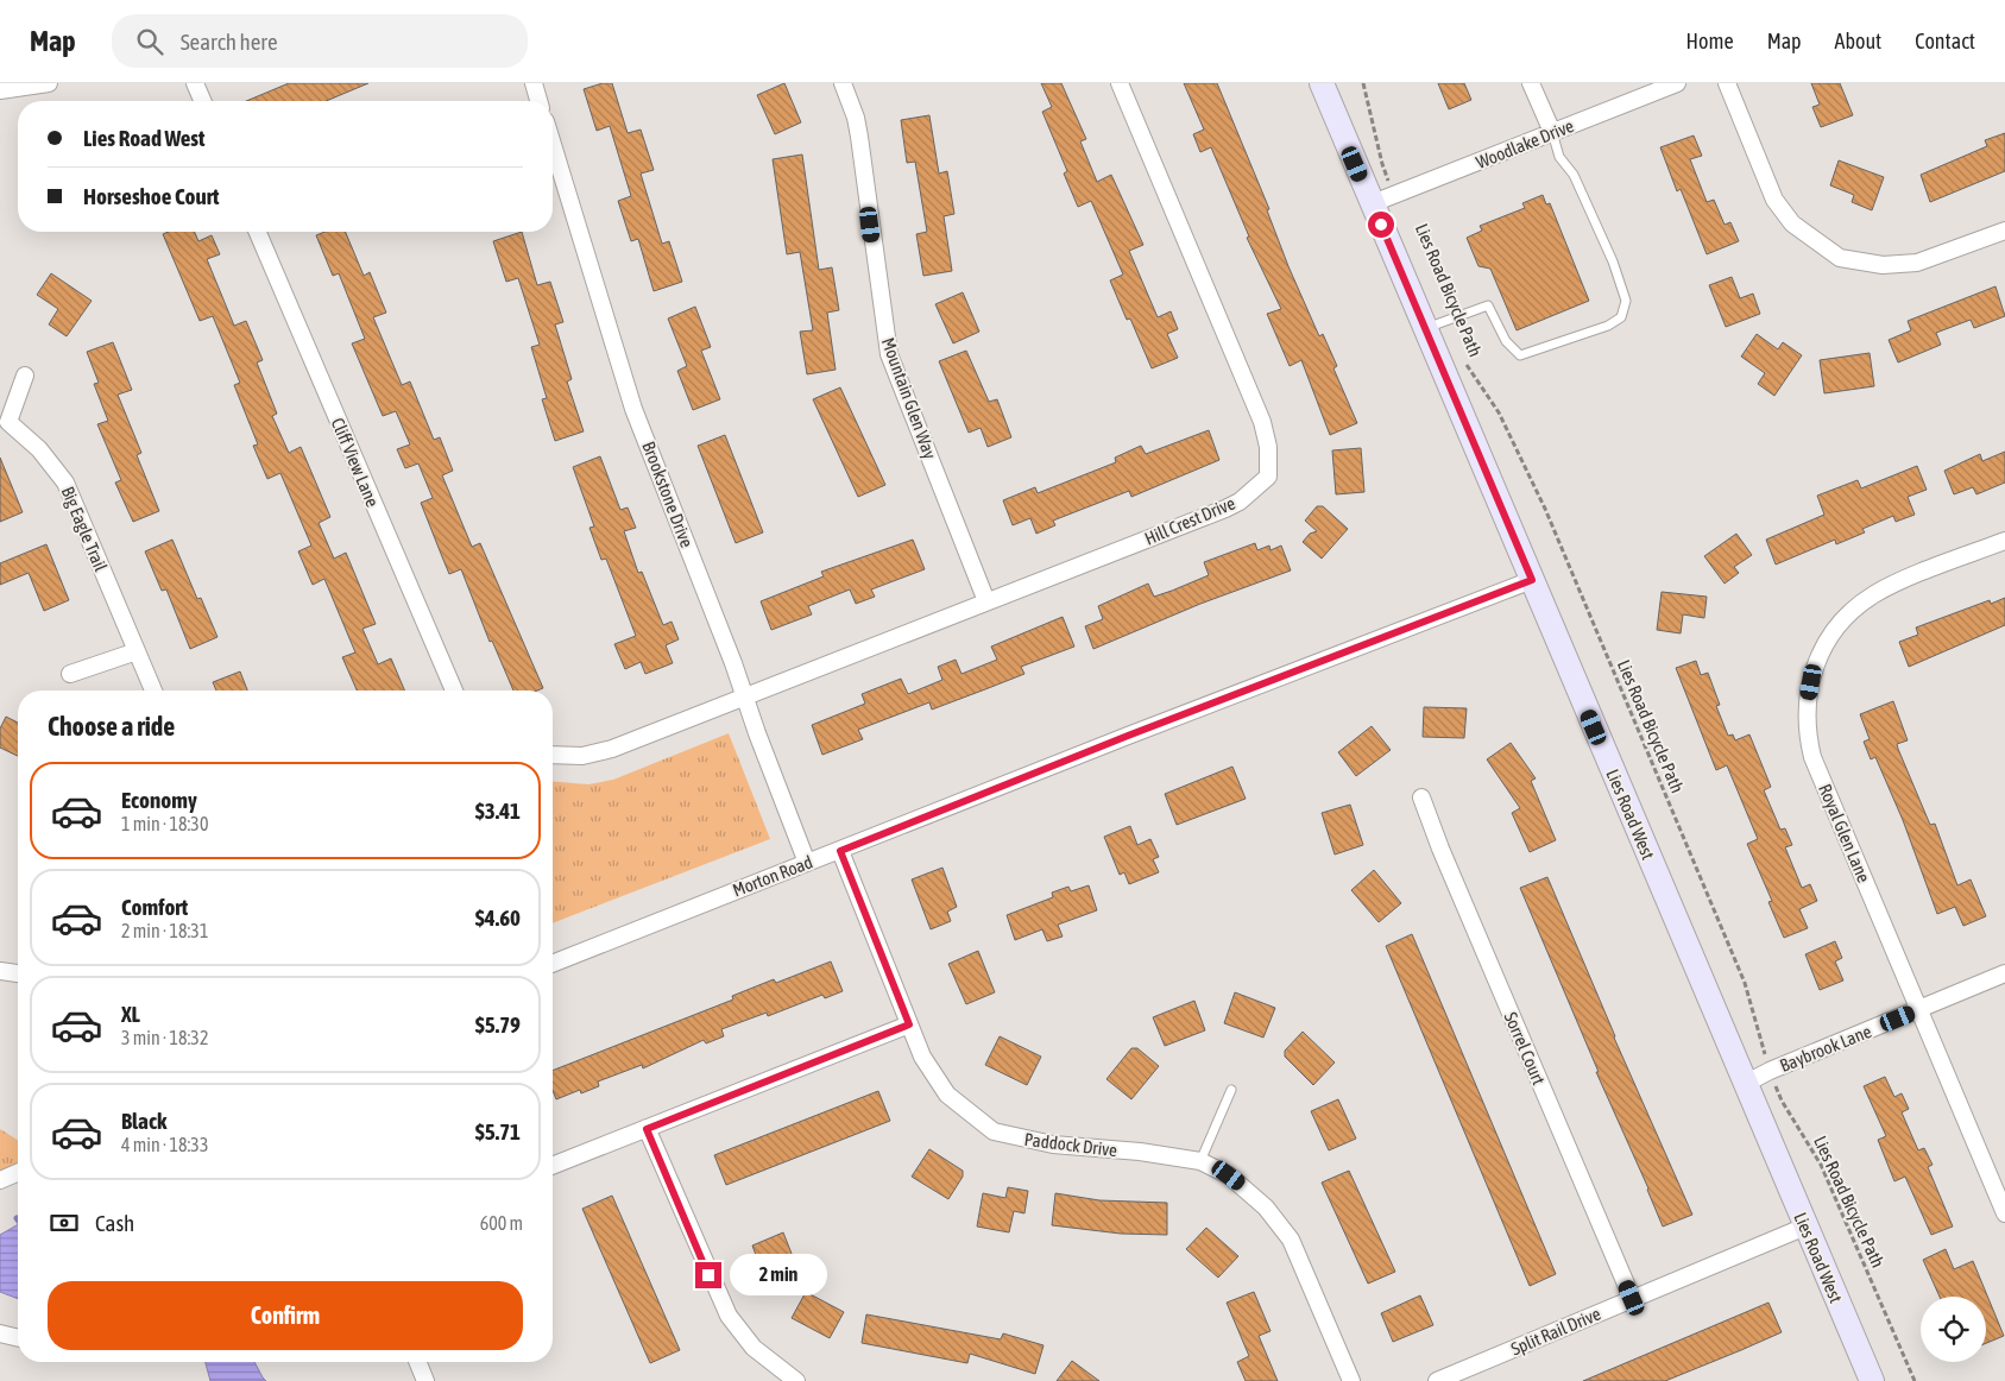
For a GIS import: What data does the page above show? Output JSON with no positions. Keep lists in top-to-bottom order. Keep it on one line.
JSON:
{"streets":{"street":["Woodlake Drive","Mountain Glen Way","Cliff View Lane","Brookstone Drive","Hill Crest Drive","Big Eagle Trail","Lies Road West","Royal Glen Lane","Morton Road","Sorrel Court","Baybrook Lane","Paddock Drive","Split Rail Drive"],"path":["Lies Road Bicycle Path"]},"crossings":[["Woodlake Drive","Lies Road West"],["Lies Road Bicycle Path","Baybrook Lane"],["Mountain Glen Way","Hill Crest Drive"],["Brookstone Drive","Hill Crest Drive"],["Brookstone Drive","Morton Road"],["Lies Road West","Morton Road"],["Lies Road West","Baybrook Lane"],["Lies Road West","Split Rail Drive"],["Royal Glen Lane","Baybrook Lane"],["Morton Road","Paddock Drive"],["Sorrel Court","Split Rail Drive"]],"page":{"header":"Map","search":"Search here","nav":["Home","Map","About","Contact"],"banner":["Lies Road West","Horseshoe Court"],"heading":"Choose a ride","list":[{"name":"Economy","note":"1 min · 18:30","value":"$3.41"},{"name":"Comfort","note":"2 min · 18:31","value":"$4.60"},{"name":"XL","note":"3 min · 18:32","value":"$5.79"},{"name":"Black","note":"4 min · 18:33","value":"$5.71"}],"pay":["Cash","600 m"],"bubble":"2 min","buttons":"Confirm"}}
